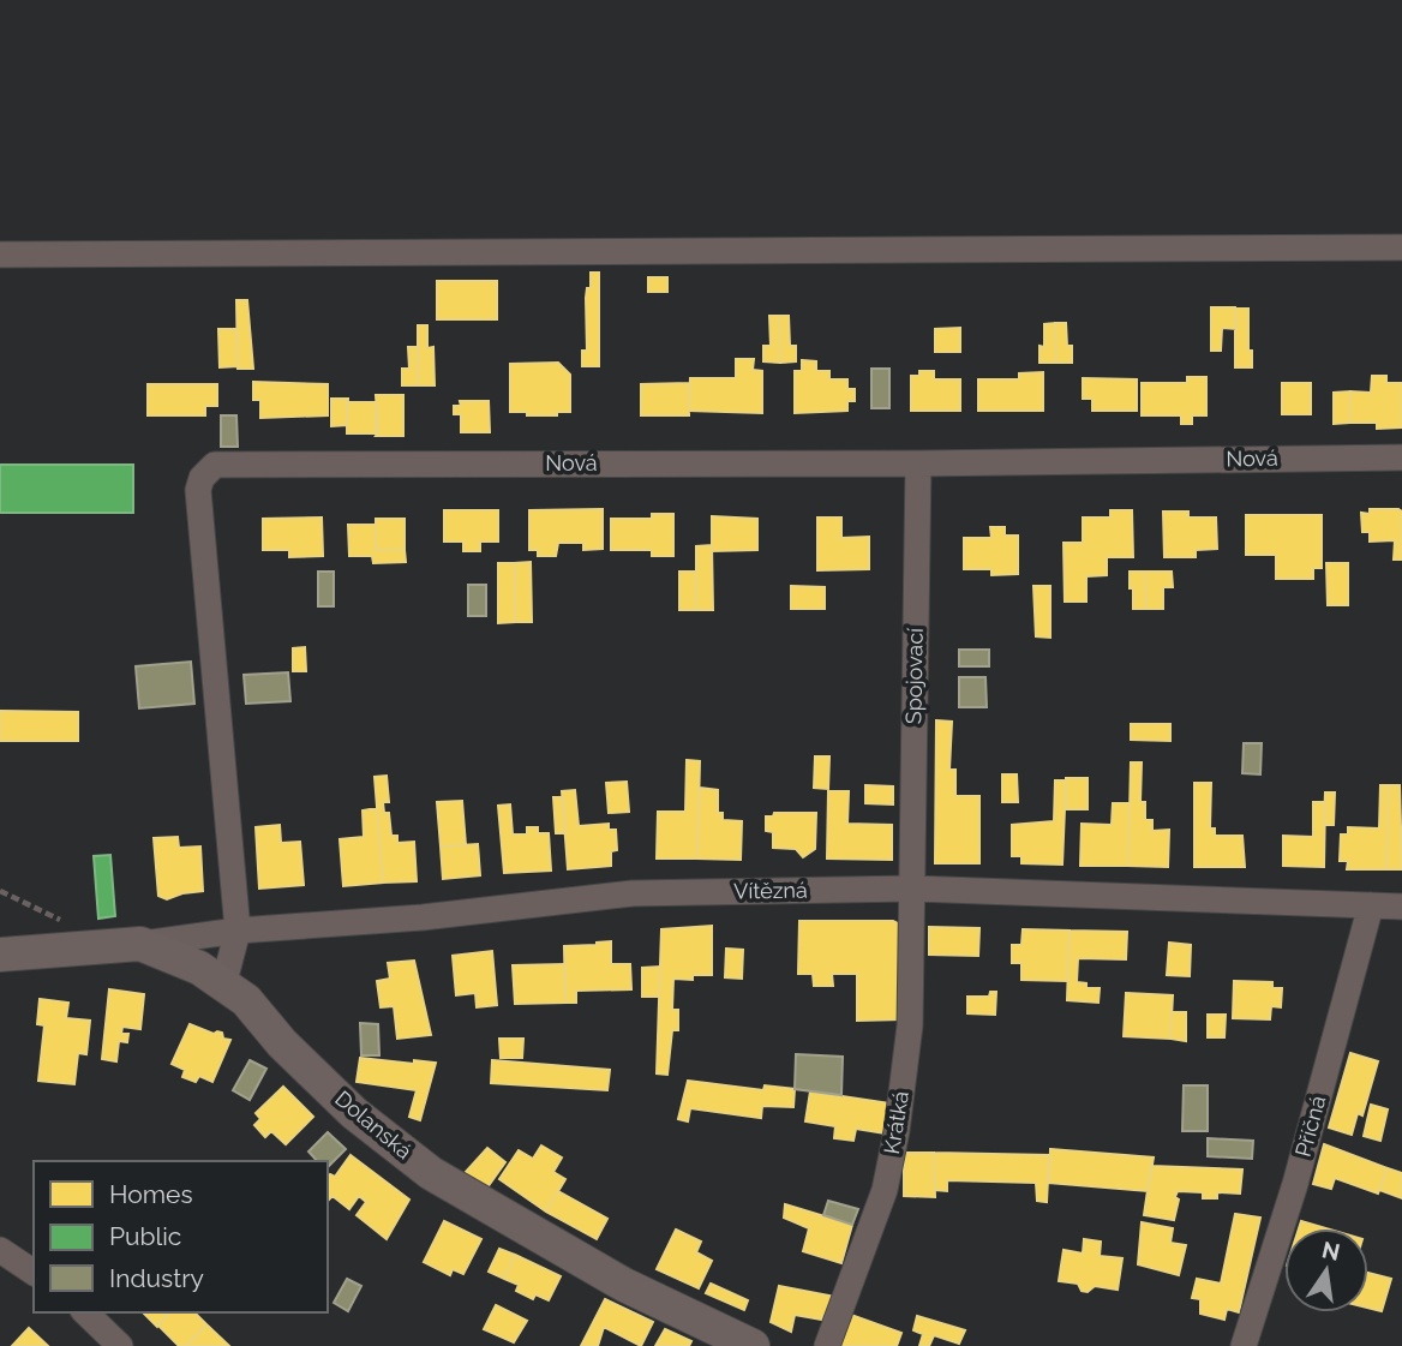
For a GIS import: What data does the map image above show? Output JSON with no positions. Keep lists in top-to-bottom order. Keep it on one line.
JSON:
{"streets":{"street":["Nová","Spojovací","Vítězná","Krátká","Dolanská","Příčná"]},"crossings":[["Nová","Spojovací"],["Nová","Vítězná"],["Spojovací","Vítězná"],["Spojovací","Krátká"],["Vítězná","Krátká"],["Vítězná","Dolanská"],["Vítězná","Příčná"]],"legend":["Homes","Public","Industry"],"north":"top"}
